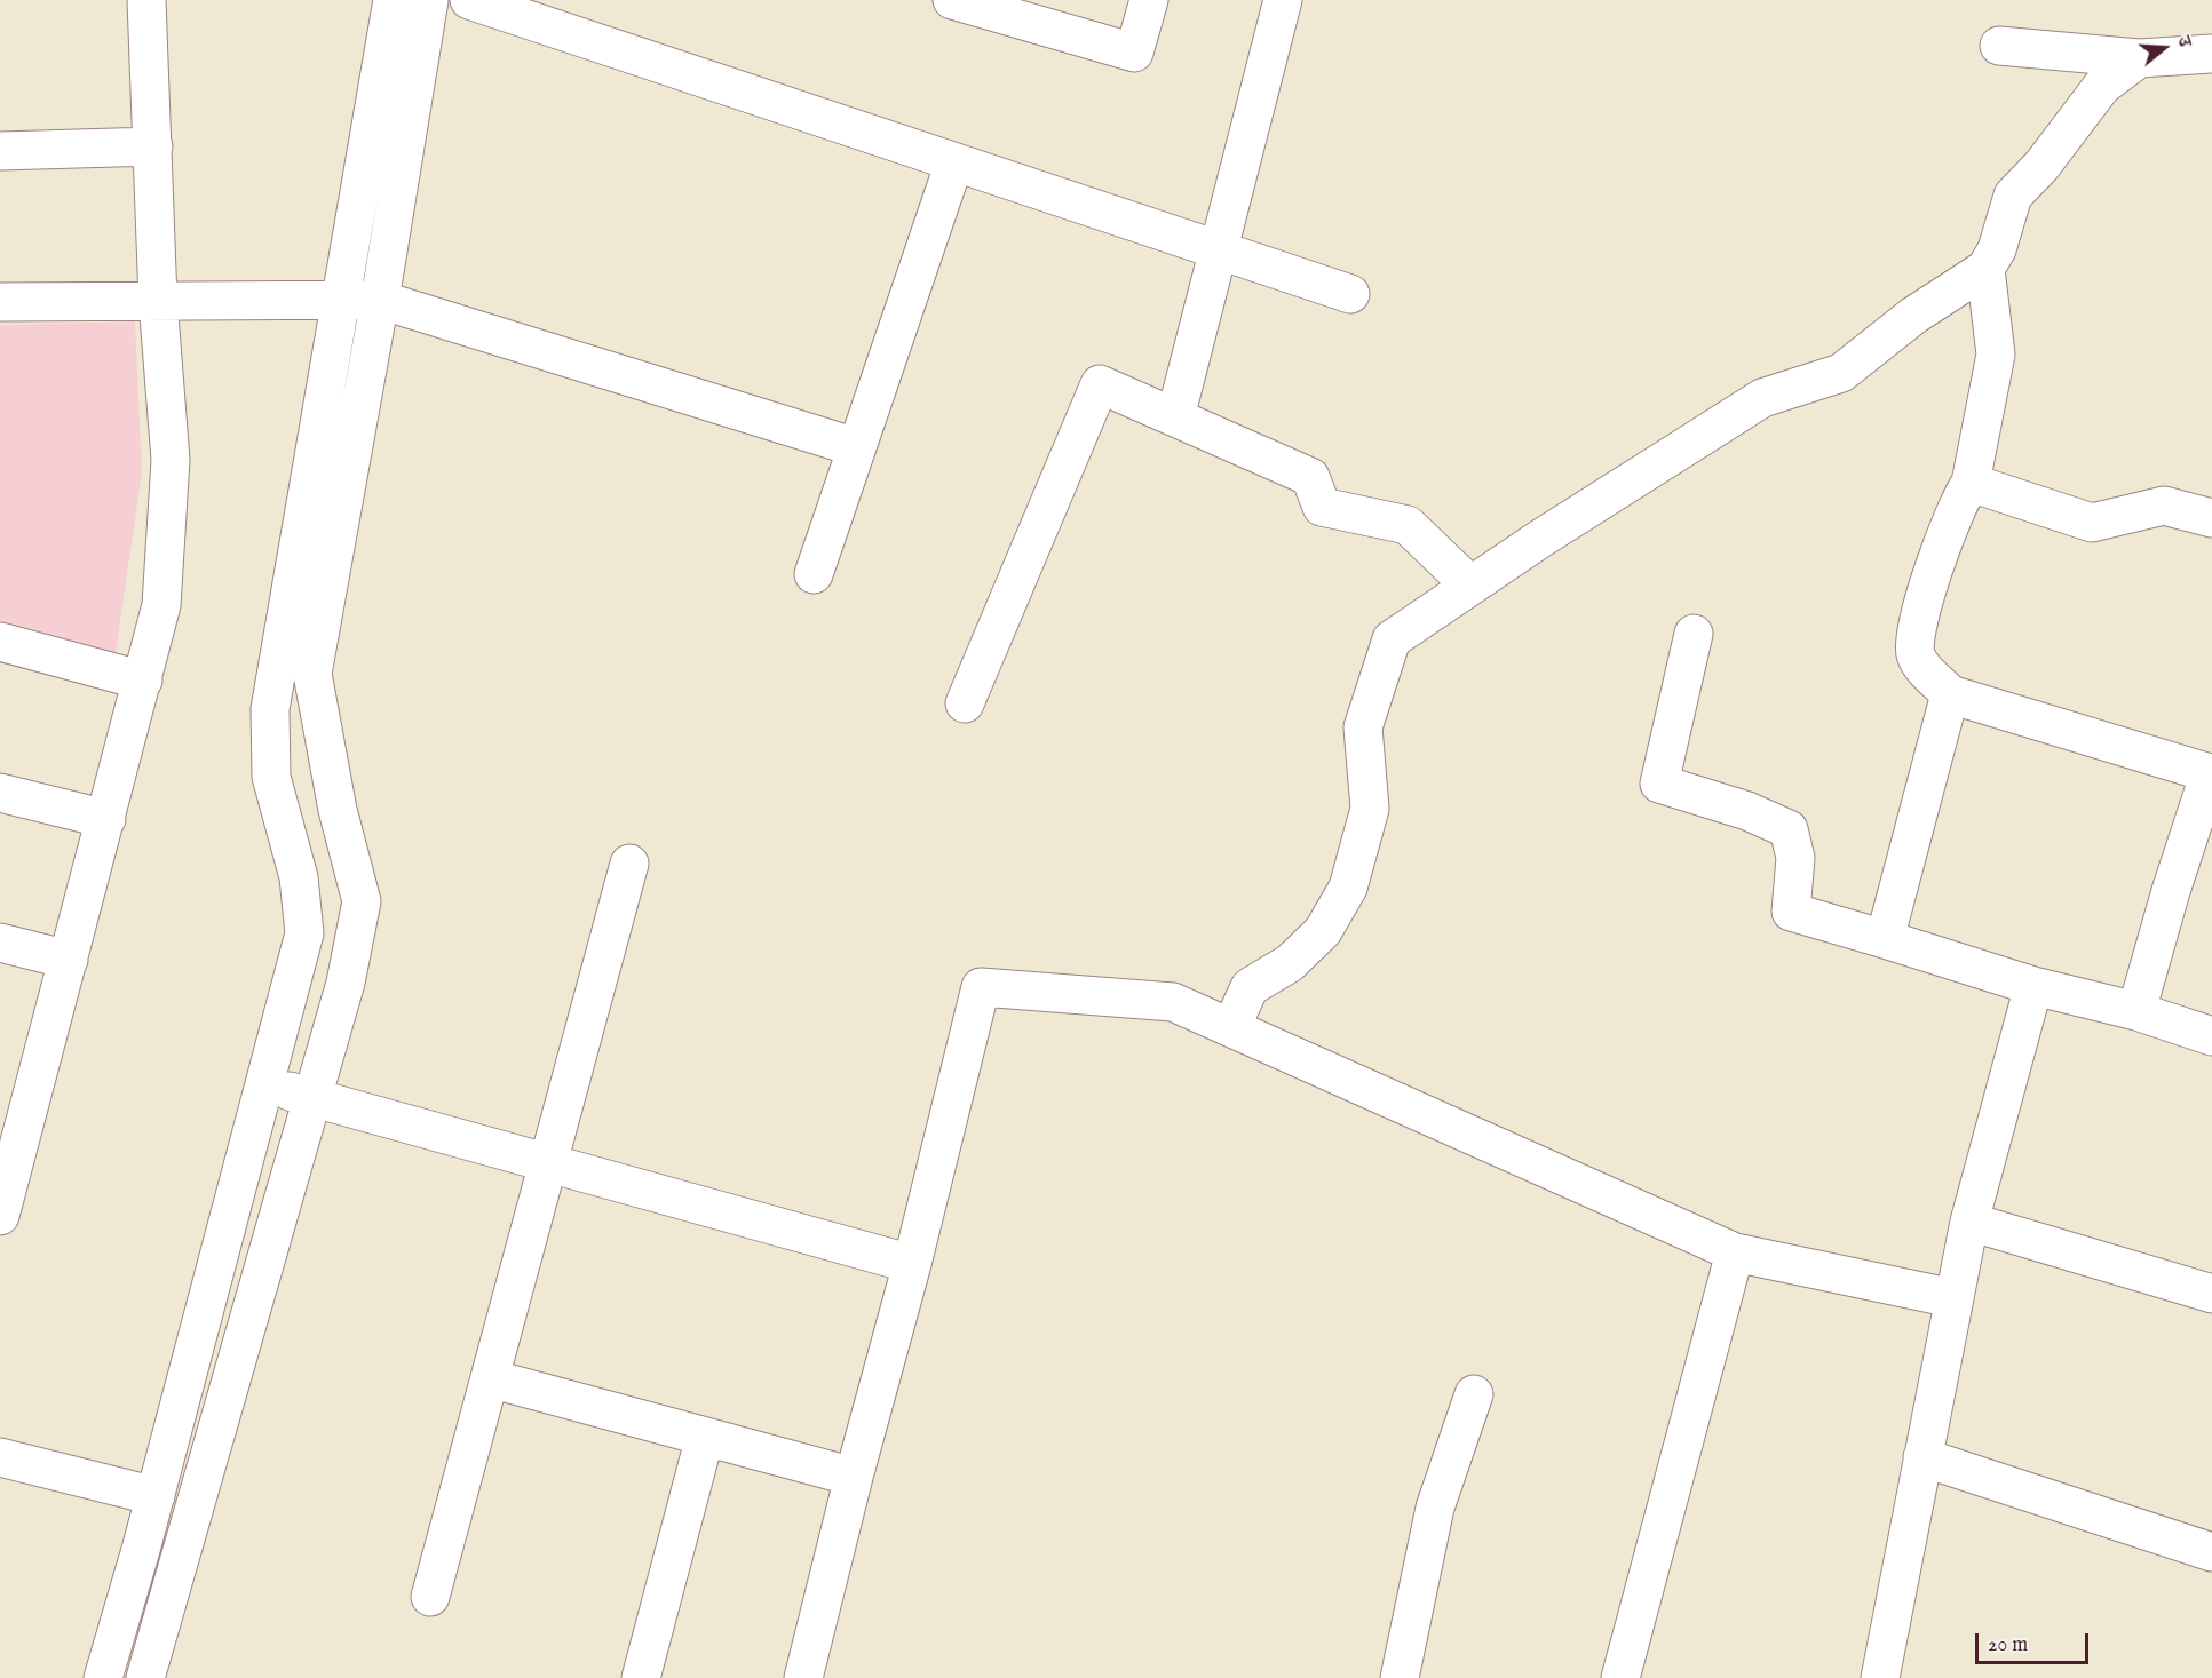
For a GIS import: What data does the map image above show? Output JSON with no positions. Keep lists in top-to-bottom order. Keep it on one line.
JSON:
{"scale_bar":"20 m","north":"right"}
